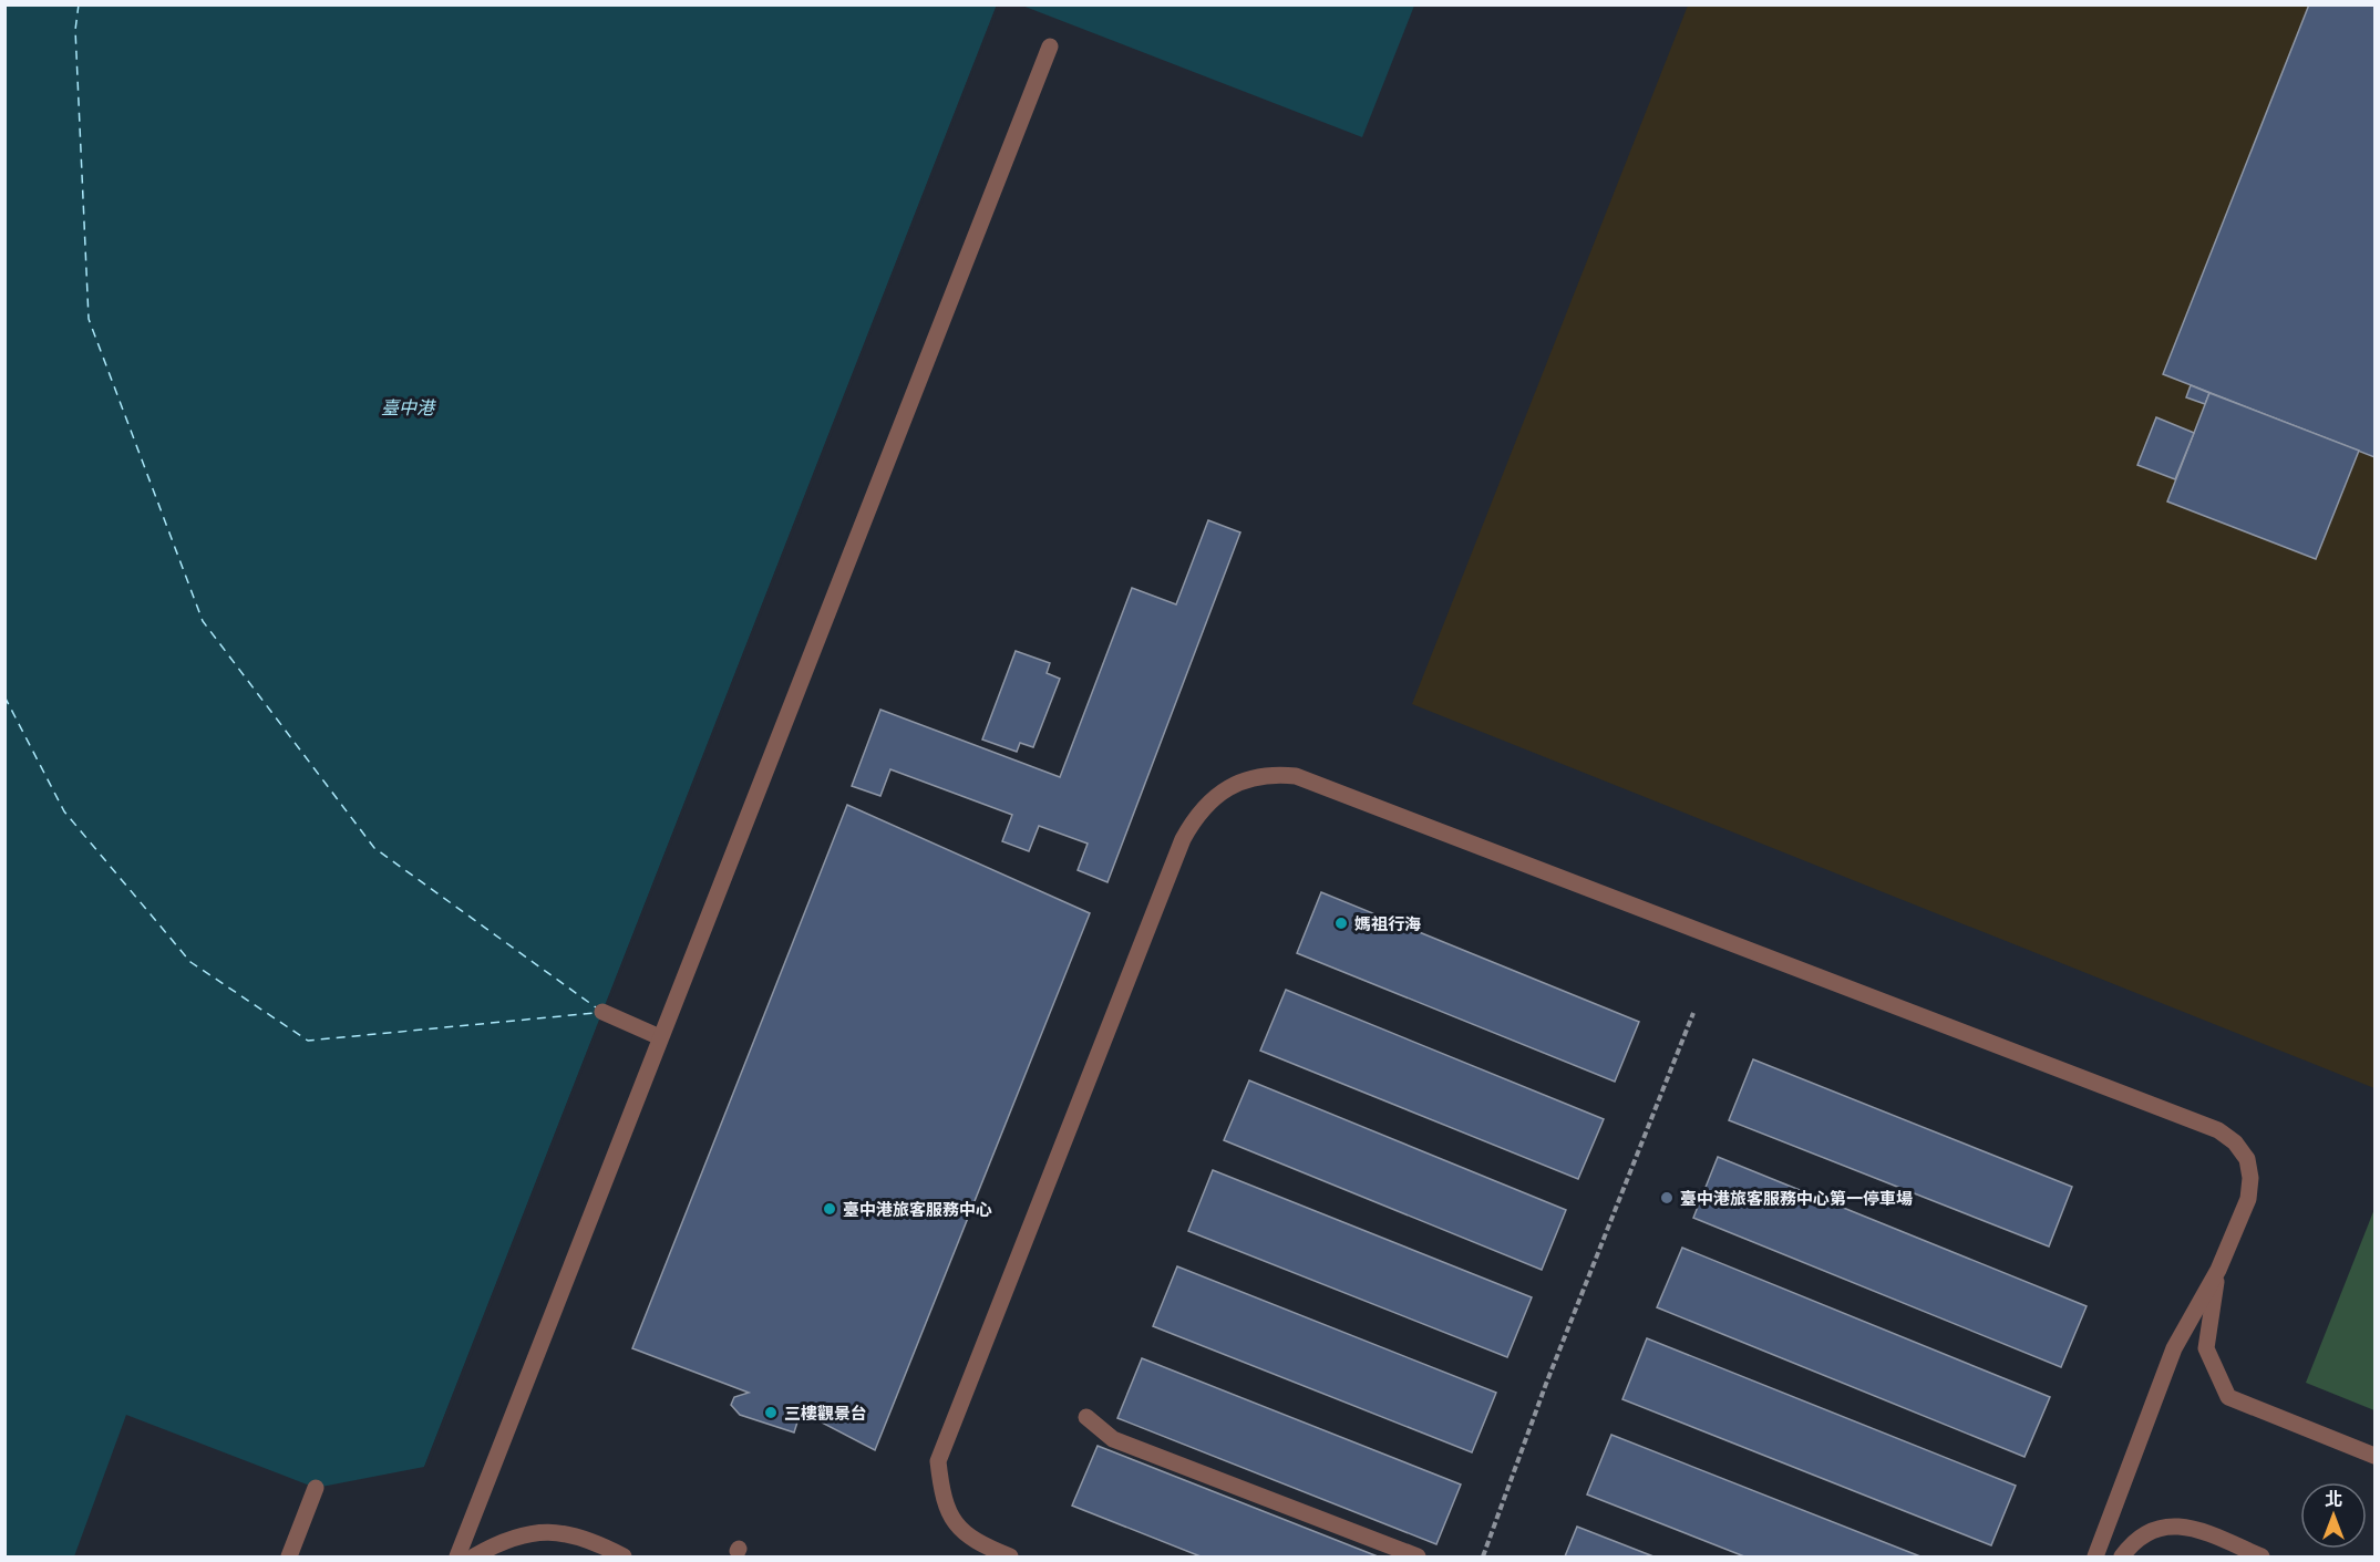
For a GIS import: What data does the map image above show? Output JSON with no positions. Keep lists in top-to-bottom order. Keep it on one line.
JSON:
{"water":["臺中港"],"places":["媽祖行海","臺中港旅客服務中心第一停車場","臺中港旅客服務中心","三樓觀景台"],"north":"top"}
